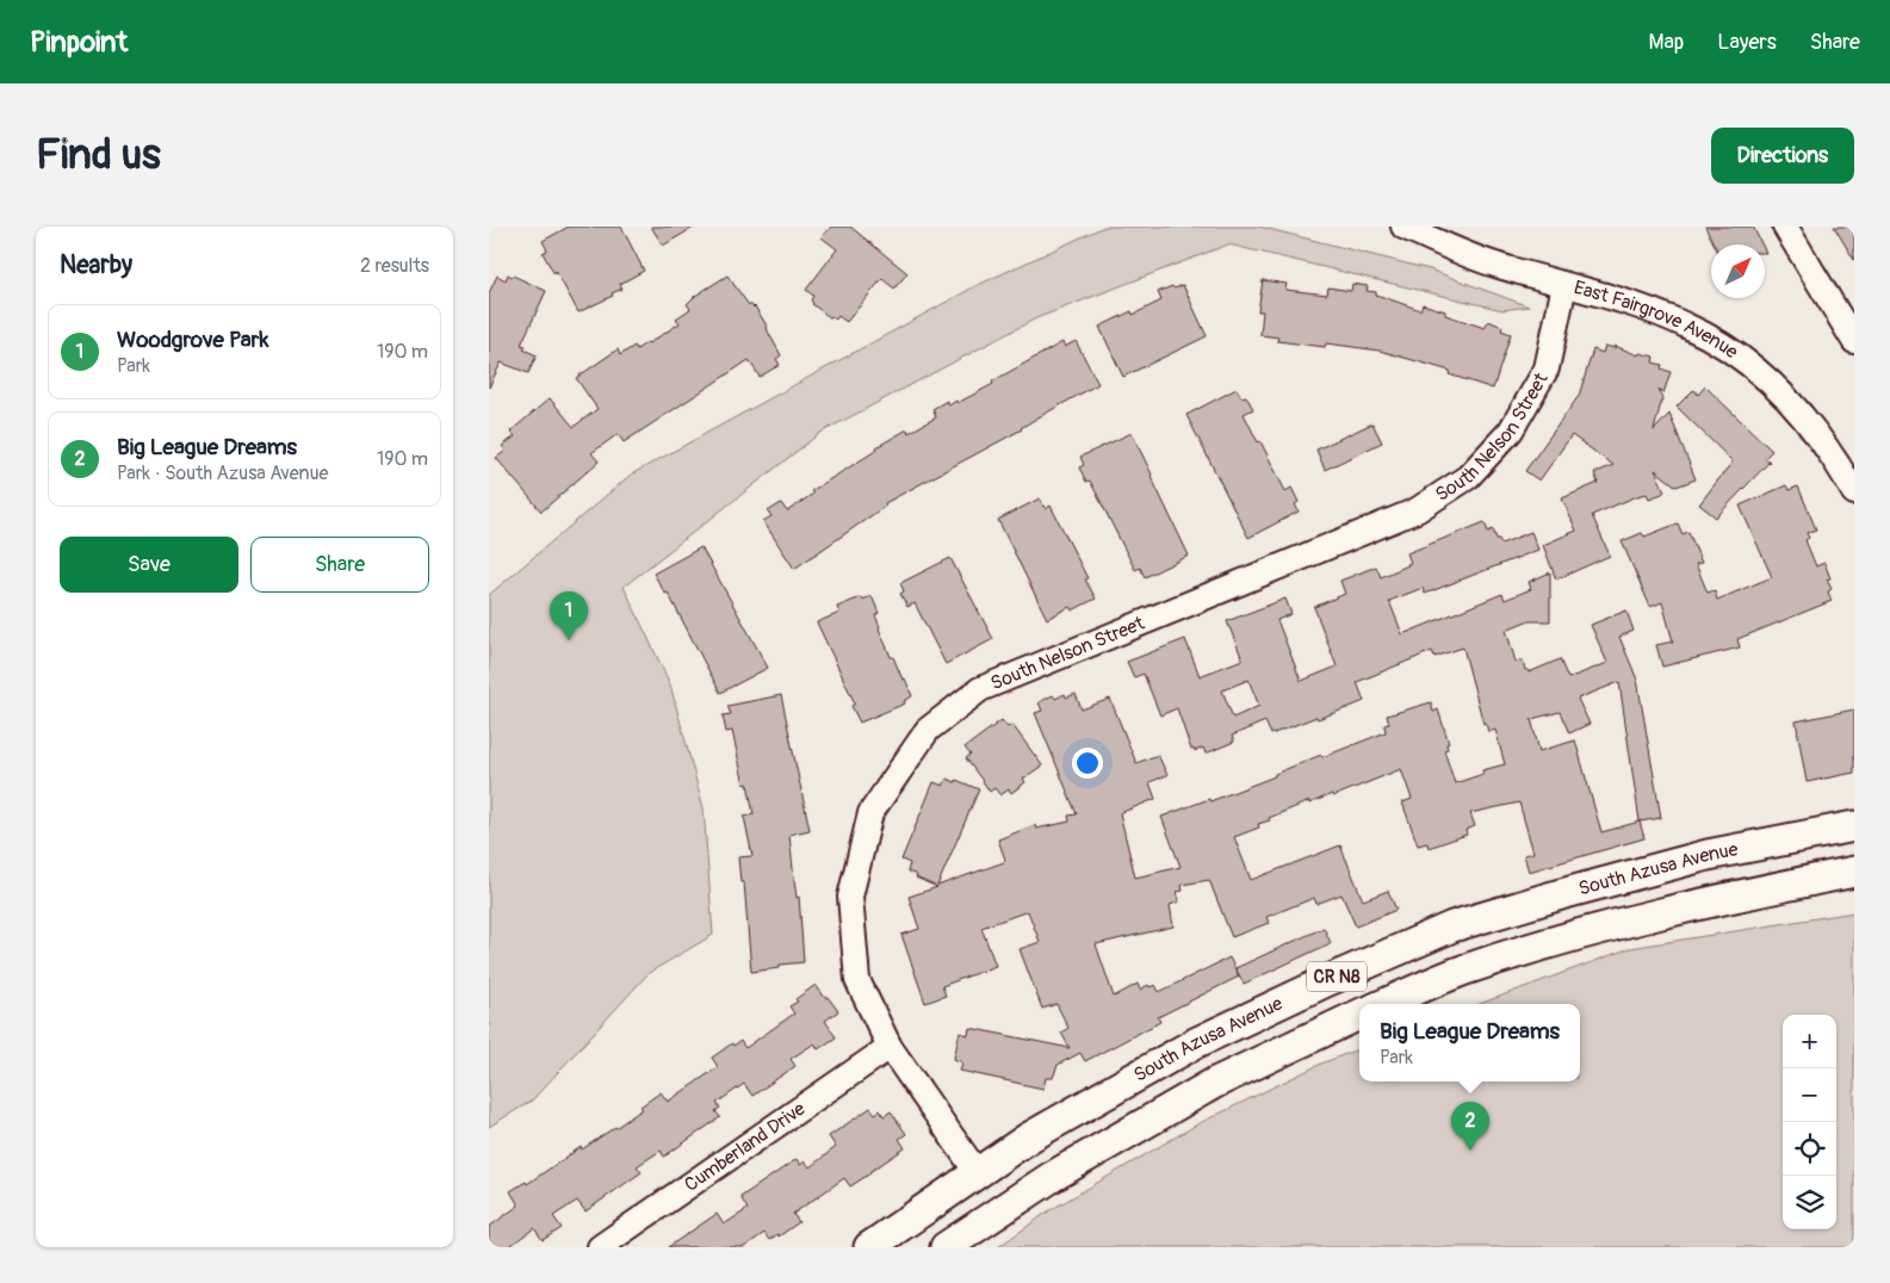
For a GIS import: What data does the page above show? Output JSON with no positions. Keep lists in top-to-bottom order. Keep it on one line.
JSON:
{"streets":{"main road":["South Azusa Avenue","CR N8"],"street":["East Fairgrove Avenue","South Nelson Street","Cumberland Drive"]},"crossings":[["East Fairgrove Avenue","South Nelson Street"],["South Nelson Street","South Azusa Avenue"],["South Nelson Street","Cumberland Drive"]],"north":"top right","page":{"header":"Pinpoint","nav":["Map","Layers","Share"],"buttons":["Directions",["Save","Share"]],"title":"Find us","heading":["Nearby","2 results"],"list":[{"mark":"1","name":"Woodgrove Park","note":"Park","value":"190 m"},{"mark":"2","name":"Big League Dreams","note":"Park · South Azusa Avenue","value":"190 m"}],"pins":["1","2"],"popup":["Big League Dreams","Park"],"map_buttons":["+","−"]}}
